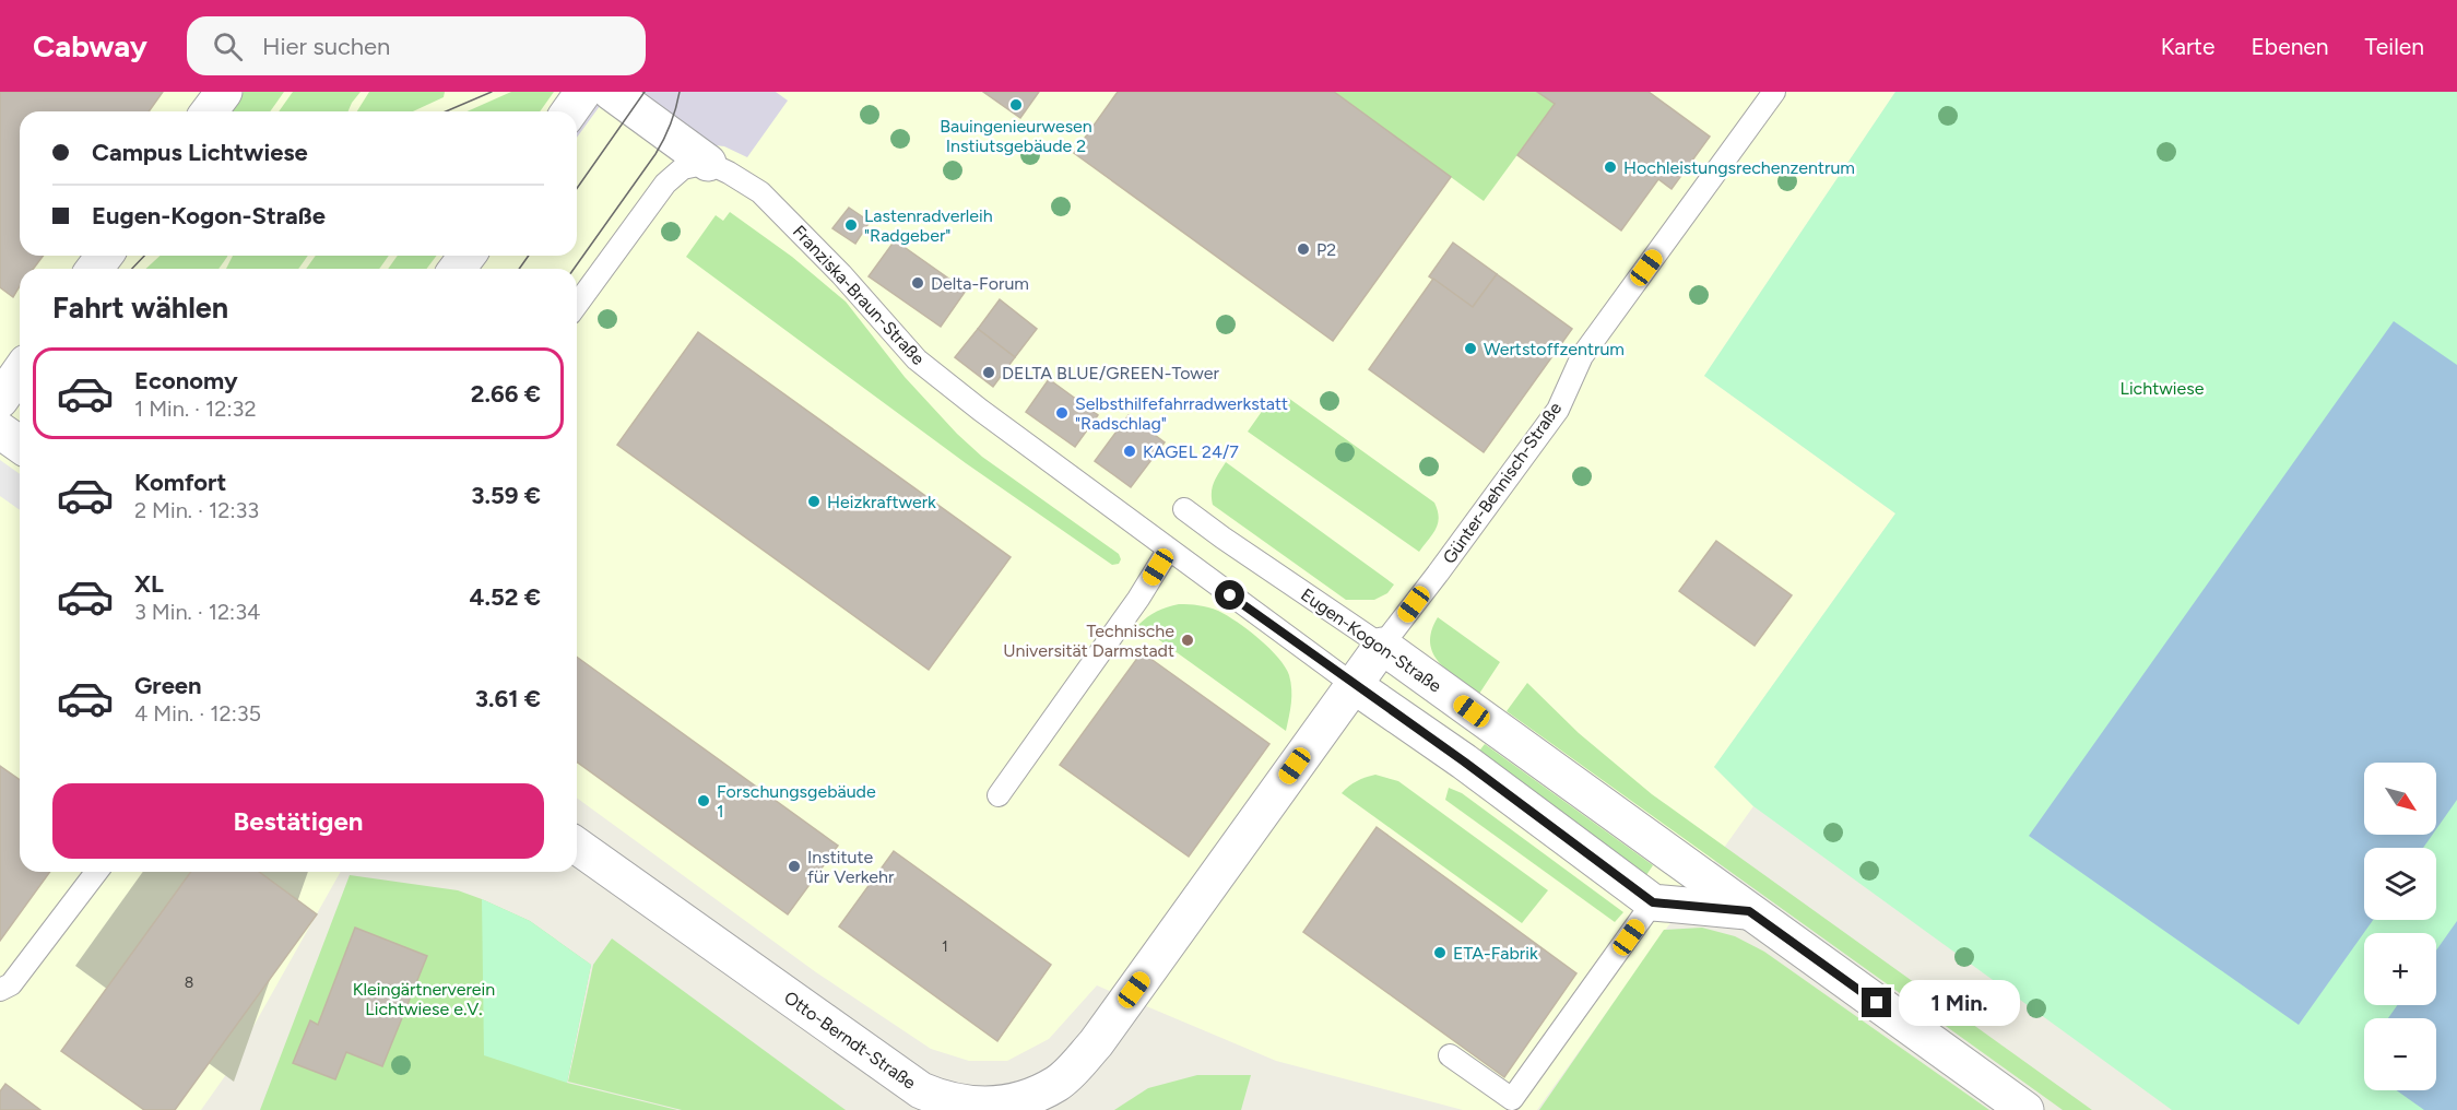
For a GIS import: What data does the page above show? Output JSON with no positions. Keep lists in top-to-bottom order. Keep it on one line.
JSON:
{"streets":{"street":["Franziska-Braun-Straße","Eugen-Kogon-Straße","Otto-Berndt-Straße"],"lane":["Günter-Behnisch-Straße"]},"crossings":[["Günter-Behnisch-Straße","Eugen-Kogon-Straße"],["Günter-Behnisch-Straße","Otto-Berndt-Straße"],["Eugen-Kogon-Straße","Otto-Berndt-Straße"]],"parks":["Lichtwiese","Kleingärtnerverein Lichtwiese e.V."],"places":["Bauingenieurwesen Instiutsgebäude 2","Hochleistungsrechenzentrum","Lastenradverleih \"Radgeber\"","P2","Delta-Forum","Wertstoffzentrum","DELTA BLUE/GREEN-Tower","Selbsthilfefahrradwerkstatt \"Radschlag\"","KAGEL 24/7","Heizkraftwerk","Technische Universität Darmstadt","Forschungsgebäude 1","Institute für Verkehr","ETA-Fabrik"],"house_numbers":["1","8"],"north":"bottom right","page":{"header":"Cabway","search":"Hier suchen","nav":["Karte","Ebenen","Teilen"],"banner":["Campus Lichtwiese","Eugen-Kogon-Straße"],"heading":"Fahrt wählen","list":[{"name":"Economy","note":"1 Min. · 12:32","value":"2.66 €"},{"name":"Komfort","note":"2 Min. · 12:33","value":"3.59 €"},{"name":"XL","note":"3 Min. · 12:34","value":"4.52 €"},{"name":"Green","note":"4 Min. · 12:35","value":"3.61 €"}],"map_buttons":["+","−"],"buttons":"Bestätigen","bubble":"1 Min."}}
